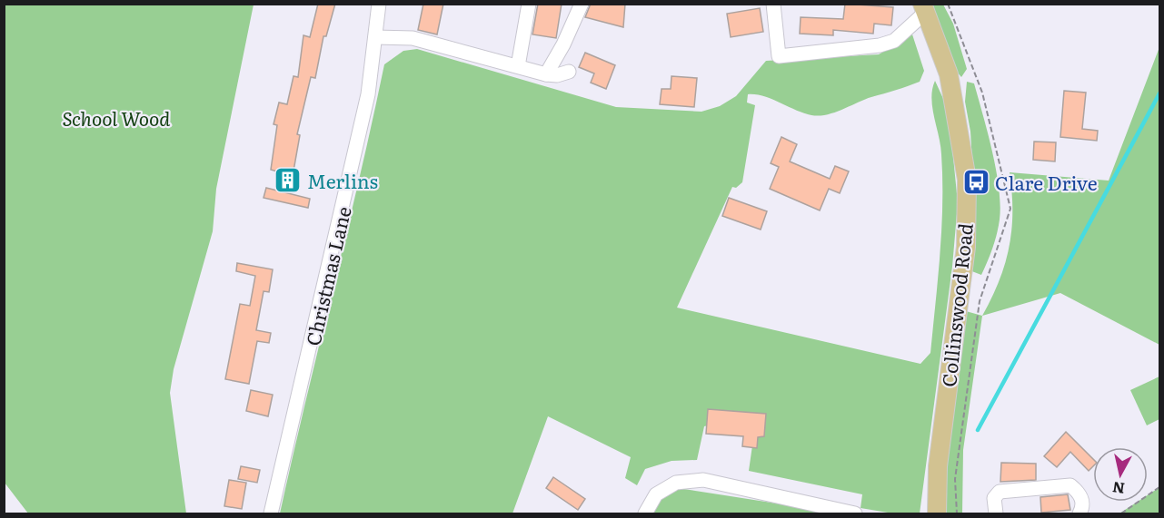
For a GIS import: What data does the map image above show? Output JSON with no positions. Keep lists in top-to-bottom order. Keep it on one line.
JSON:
{"streets":{"main road":["Collinswood Road"],"street":["Christmas Lane"]},"parks":["School Wood"],"places":{"building":["Merlins"],"bus stop":["Clare Drive"]},"north":"bottom"}
